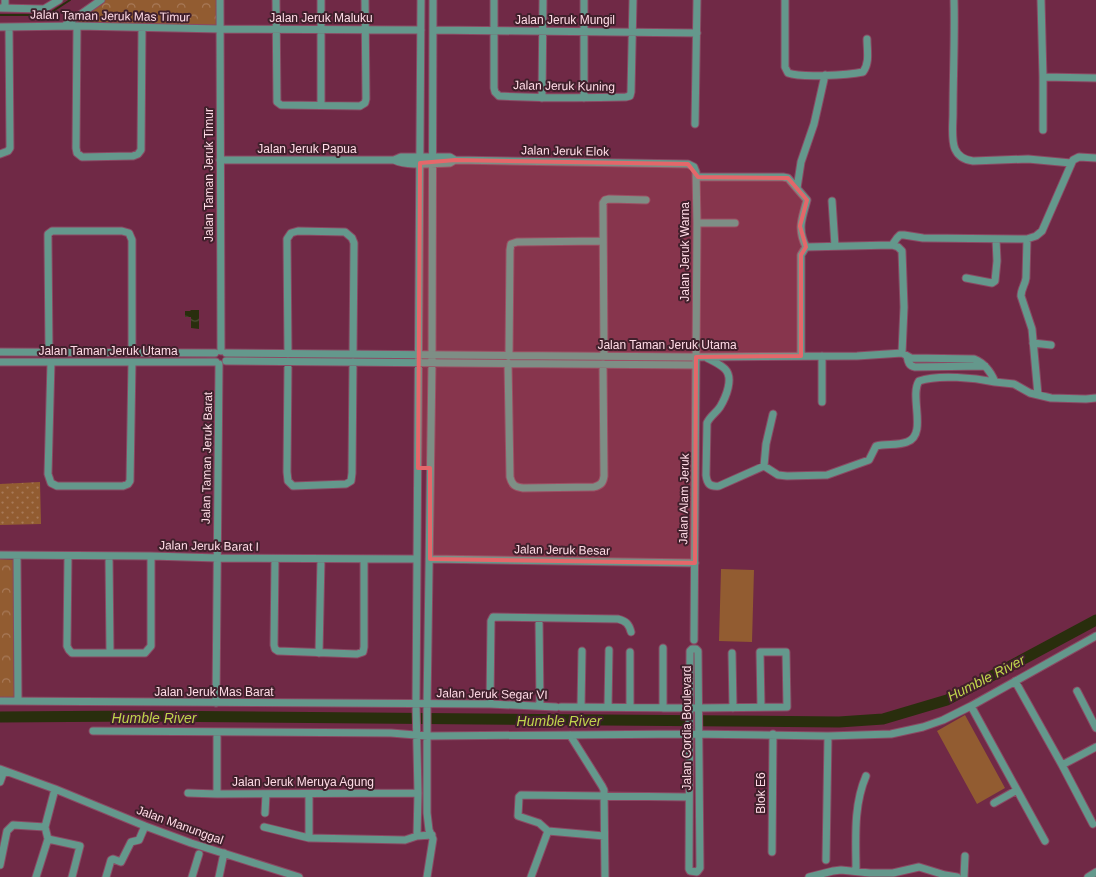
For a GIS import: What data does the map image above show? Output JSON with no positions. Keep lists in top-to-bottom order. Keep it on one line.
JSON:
{"streets":{"street":["Jalan Taman Jeruk Mas Timur","Jalan Jeruk Maluku","Jalan Jeruk Mungil","Jalan Jeruk Kuning","Jalan Jeruk Papua","Jalan Jeruk Elok","Jalan Taman Jeruk Timur","Jalan Jeruk Warna","Jalan Taman Jeruk Utama","Jalan Taman Jeruk Barat","Jalan Alam Jeruk","Jalan Jeruk Barat I","Jalan Jeruk Besar","Jalan Jeruk Mas Barat","Jalan Jeruk Segar VI","Jalan Cordia Boulevard","Jalan Jeruk Meruya Agung","Blok E6","Jalan Manunggal"]},"crossings":[["Jalan Taman Jeruk Mas Timur","Jalan Jeruk Maluku"],["Jalan Taman Jeruk Mas Timur","Jalan Taman Jeruk Timur"],["Jalan Jeruk Maluku","Jalan Taman Jeruk Timur"],["Jalan Jeruk Mungil","Jalan Jeruk Kuning"],["Jalan Jeruk Papua","Jalan Jeruk Elok"],["Jalan Jeruk Papua","Jalan Taman Jeruk Timur"],["Jalan Jeruk Elok","Jalan Jeruk Warna"],["Jalan Taman Jeruk Timur","Jalan Taman Jeruk Utama"],["Jalan Jeruk Warna","Jalan Taman Jeruk Utama"],["Jalan Jeruk Warna","Jalan Alam Jeruk"],["Jalan Taman Jeruk Utama","Jalan Taman Jeruk Barat"],["Jalan Taman Jeruk Utama","Jalan Alam Jeruk"],["Jalan Taman Jeruk Barat","Jalan Jeruk Barat I"],["Jalan Taman Jeruk Barat","Jalan Jeruk Mas Barat"],["Jalan Alam Jeruk","Jalan Jeruk Besar"],["Jalan Jeruk Mas Barat","Jalan Jeruk Segar VI"],["Jalan Jeruk Segar VI","Jalan Cordia Boulevard"]],"water":["Humble River"]}
